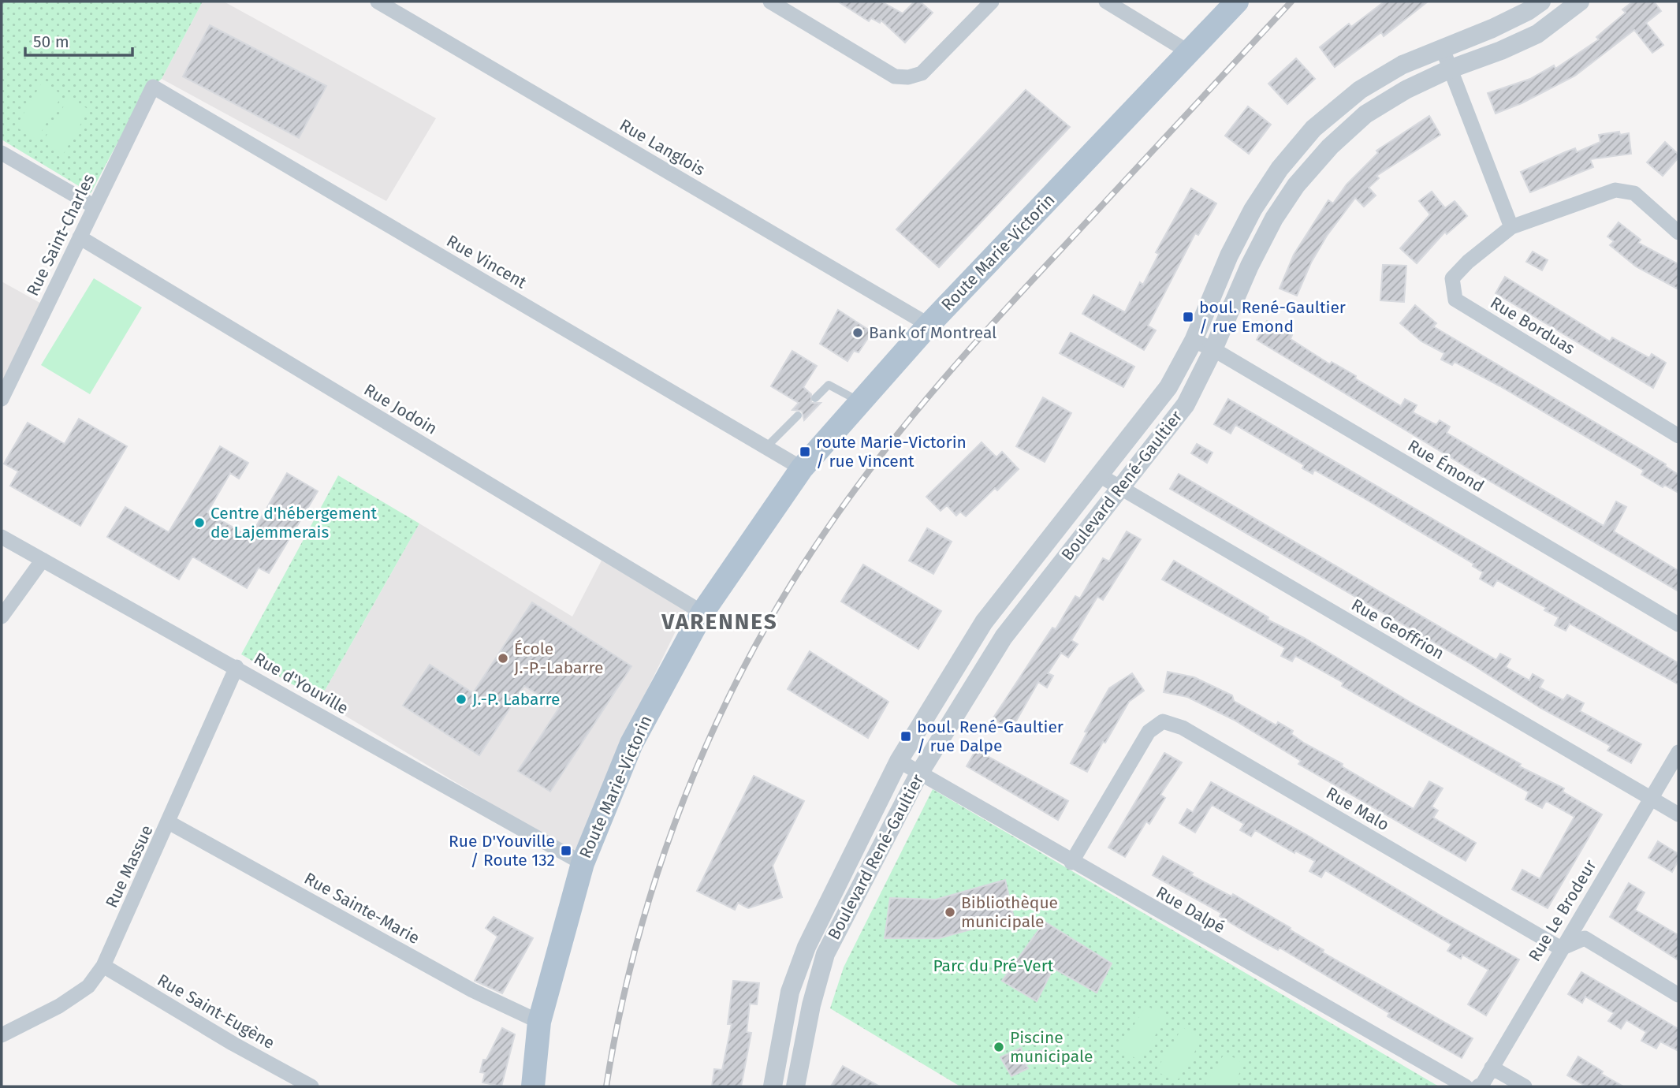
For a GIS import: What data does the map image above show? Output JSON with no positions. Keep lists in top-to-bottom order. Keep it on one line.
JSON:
{"streets":{"main road":["Route Marie-Victorin"],"street":["Rue Langlois","Rue Saint-Charles","Rue Vincent","Rue Borduas","Rue Jodoin","Rue Émond","Boulevard René-Gaultier","Rue Geoffrion","Rue d'Youville","Rue Malo","Rue Massue","Rue Sainte-Marie","Rue Dalpé","Rue Le Brodeur","Rue Saint-Eugène"]},"crossings":[["Rue Langlois","Route Marie-Victorin"],["Rue Saint-Charles","Rue Vincent"],["Rue Saint-Charles","Rue Jodoin"],["Route Marie-Victorin","Rue Vincent"],["Route Marie-Victorin","Rue Jodoin"],["Route Marie-Victorin","Rue d'Youville"],["Route Marie-Victorin","Rue Sainte-Marie"],["Rue Émond","Boulevard René-Gaultier"],["Boulevard René-Gaultier","Rue Geoffrion"],["Boulevard René-Gaultier","Rue Dalpé"],["Rue Geoffrion","Rue Le Brodeur"],["Rue d'Youville","Rue Massue"],["Rue Malo","Rue Dalpé"],["Rue Malo","Rue Le Brodeur"],["Rue Massue","Rue Sainte-Marie"],["Rue Massue","Rue Saint-Eugène"]],"districts":["VARENNES"],"parks":["Parc du Pré-Vert"],"places":{"transit":["boul. René-Gaultier / rue Emond","route Marie-Victorin / rue Vincent","boul. René-Gaultier / rue Dalpe","Rue D'Youville / Route 132"],"other":["Bank of Montreal","Centre d'hébergement de Lajemmerais","École J.-P.-Labarre","J.-P. Labarre","Bibliothèque municipale","Piscine municipale"]},"scale_bar":"50 m"}
